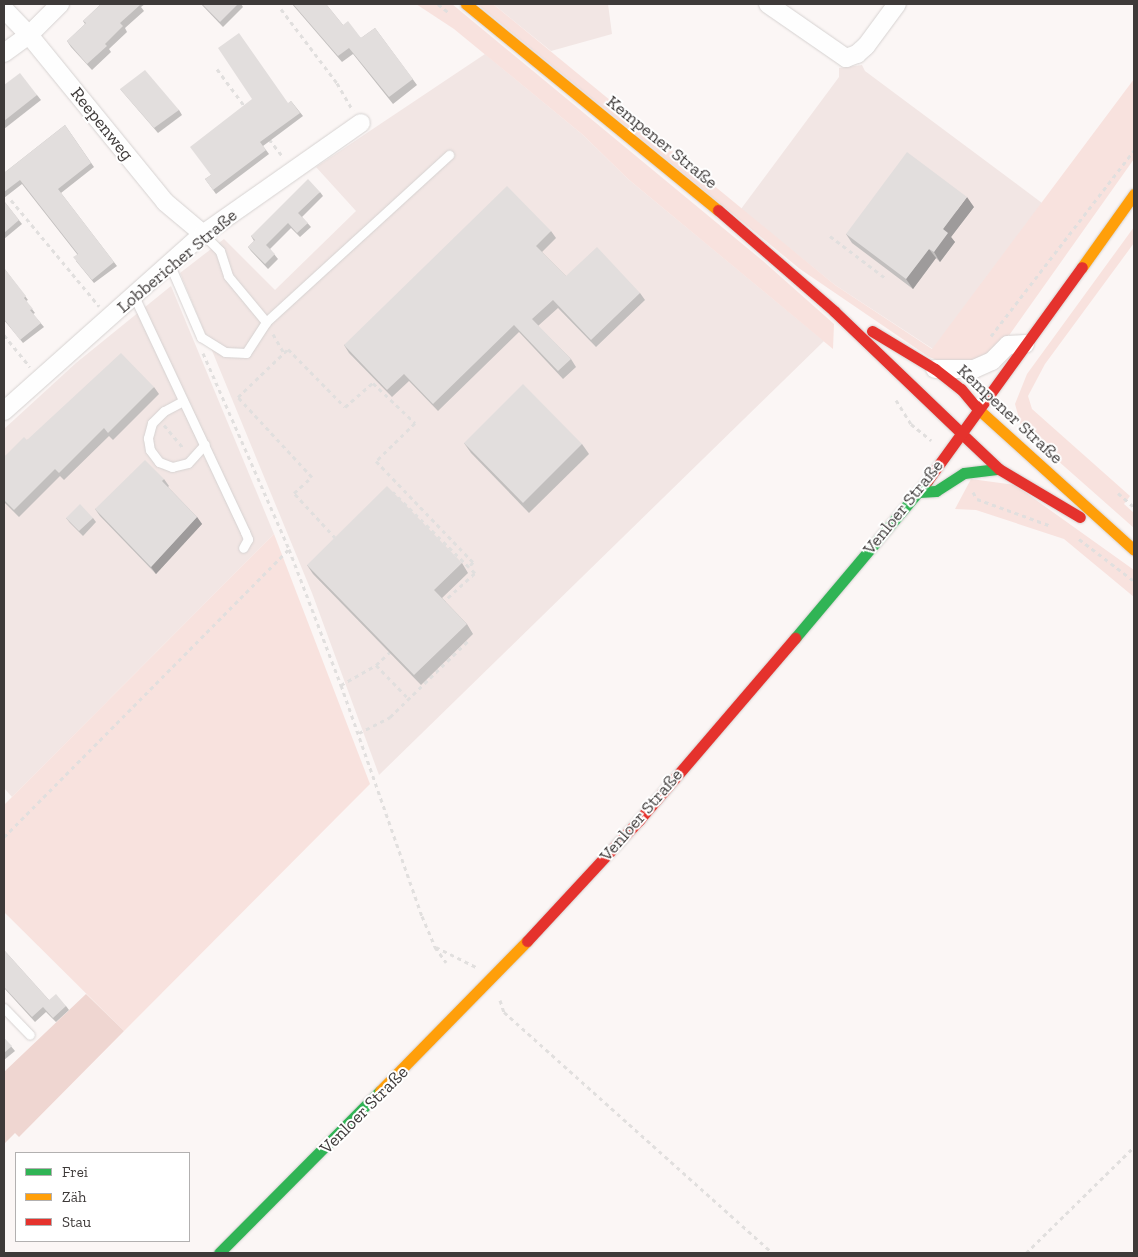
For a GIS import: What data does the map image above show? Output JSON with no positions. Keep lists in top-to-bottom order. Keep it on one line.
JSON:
{"streets":{"main road":["Kempener Straße","Venloer Straße"],"street":["Reepenweg","Lobbericher Straße"]},"crossings":[["Reepenweg","Lobbericher Straße"],["Kempener Straße","Venloer Straße"]],"legend":["Frei","Zäh","Stau"]}
